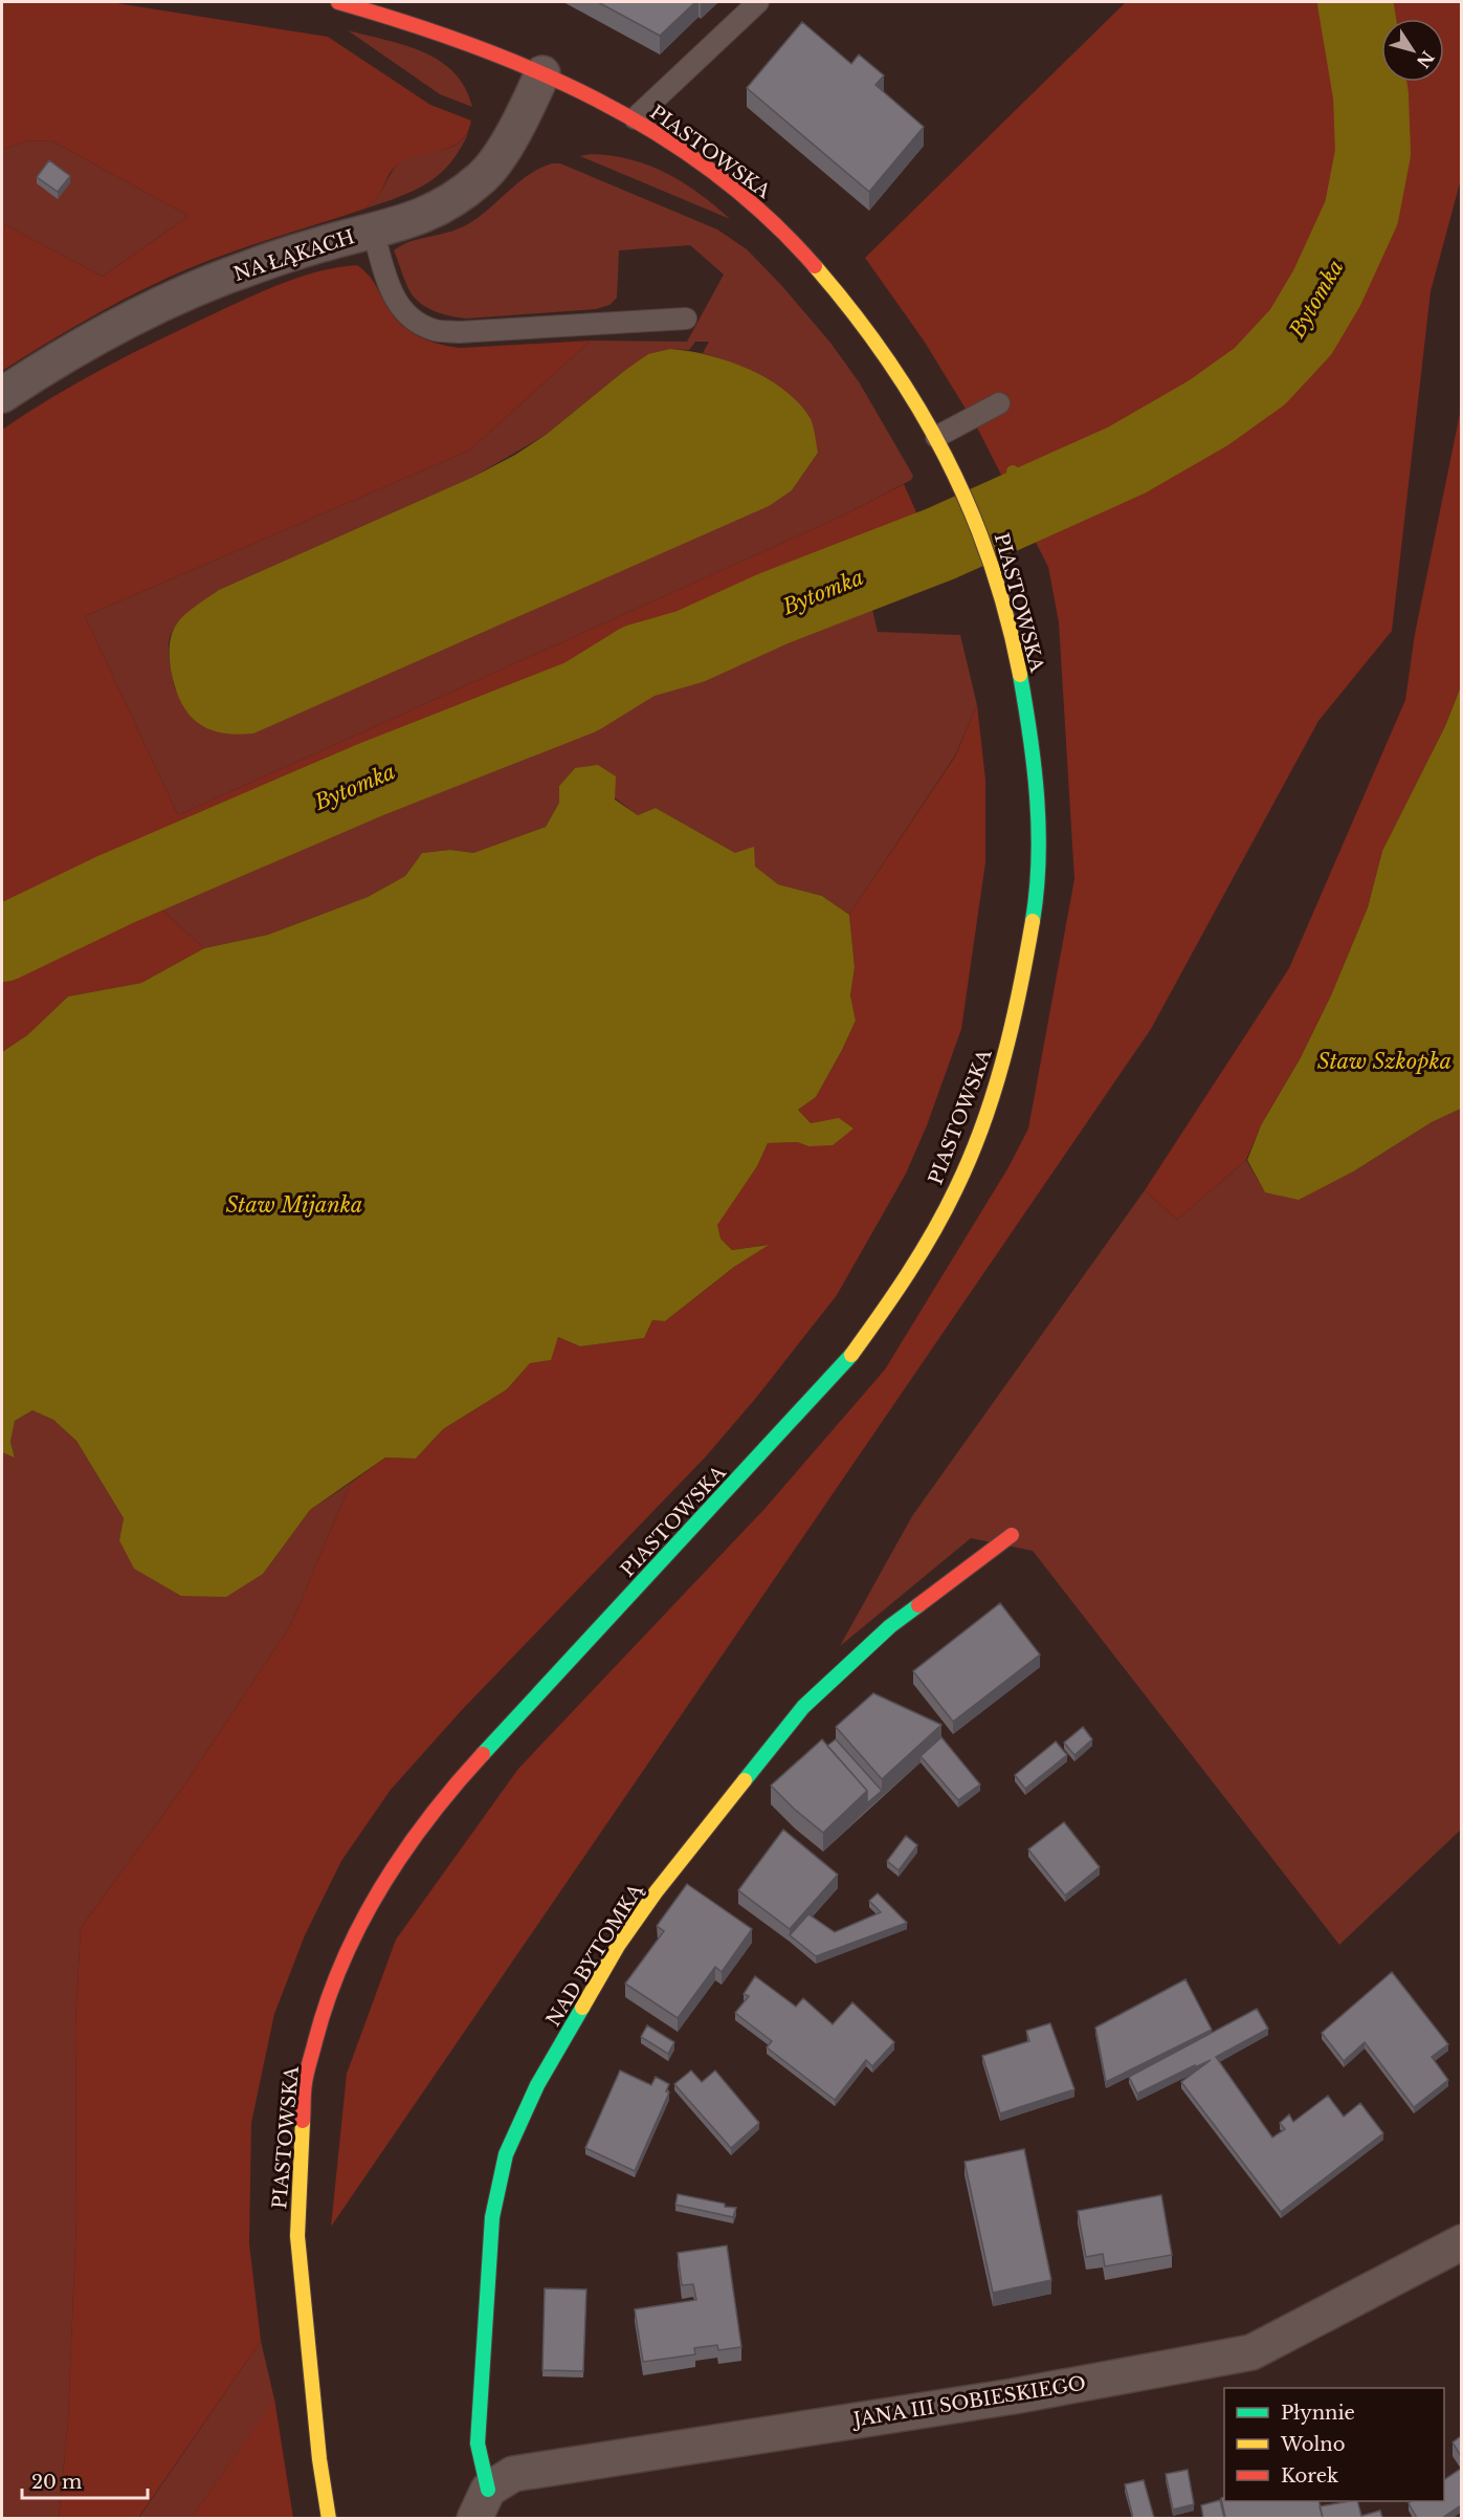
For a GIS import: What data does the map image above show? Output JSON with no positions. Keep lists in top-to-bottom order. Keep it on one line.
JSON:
{"streets":{"street":["PIASTOWSKA","NA ŁĄKACH","NAD BYTOMKĄ","JANA III SOBIESKIEGO"]},"crossings":[["PIASTOWSKA","NA ŁĄKACH"],["NAD BYTOMKĄ","JANA III SOBIESKIEGO"]],"water":["Bytomka","Staw Szkopka","Staw Mijanka"],"legend":["Płynnie","Wolno","Korek"],"scale_bar":"20 m","north":"bottom right"}
